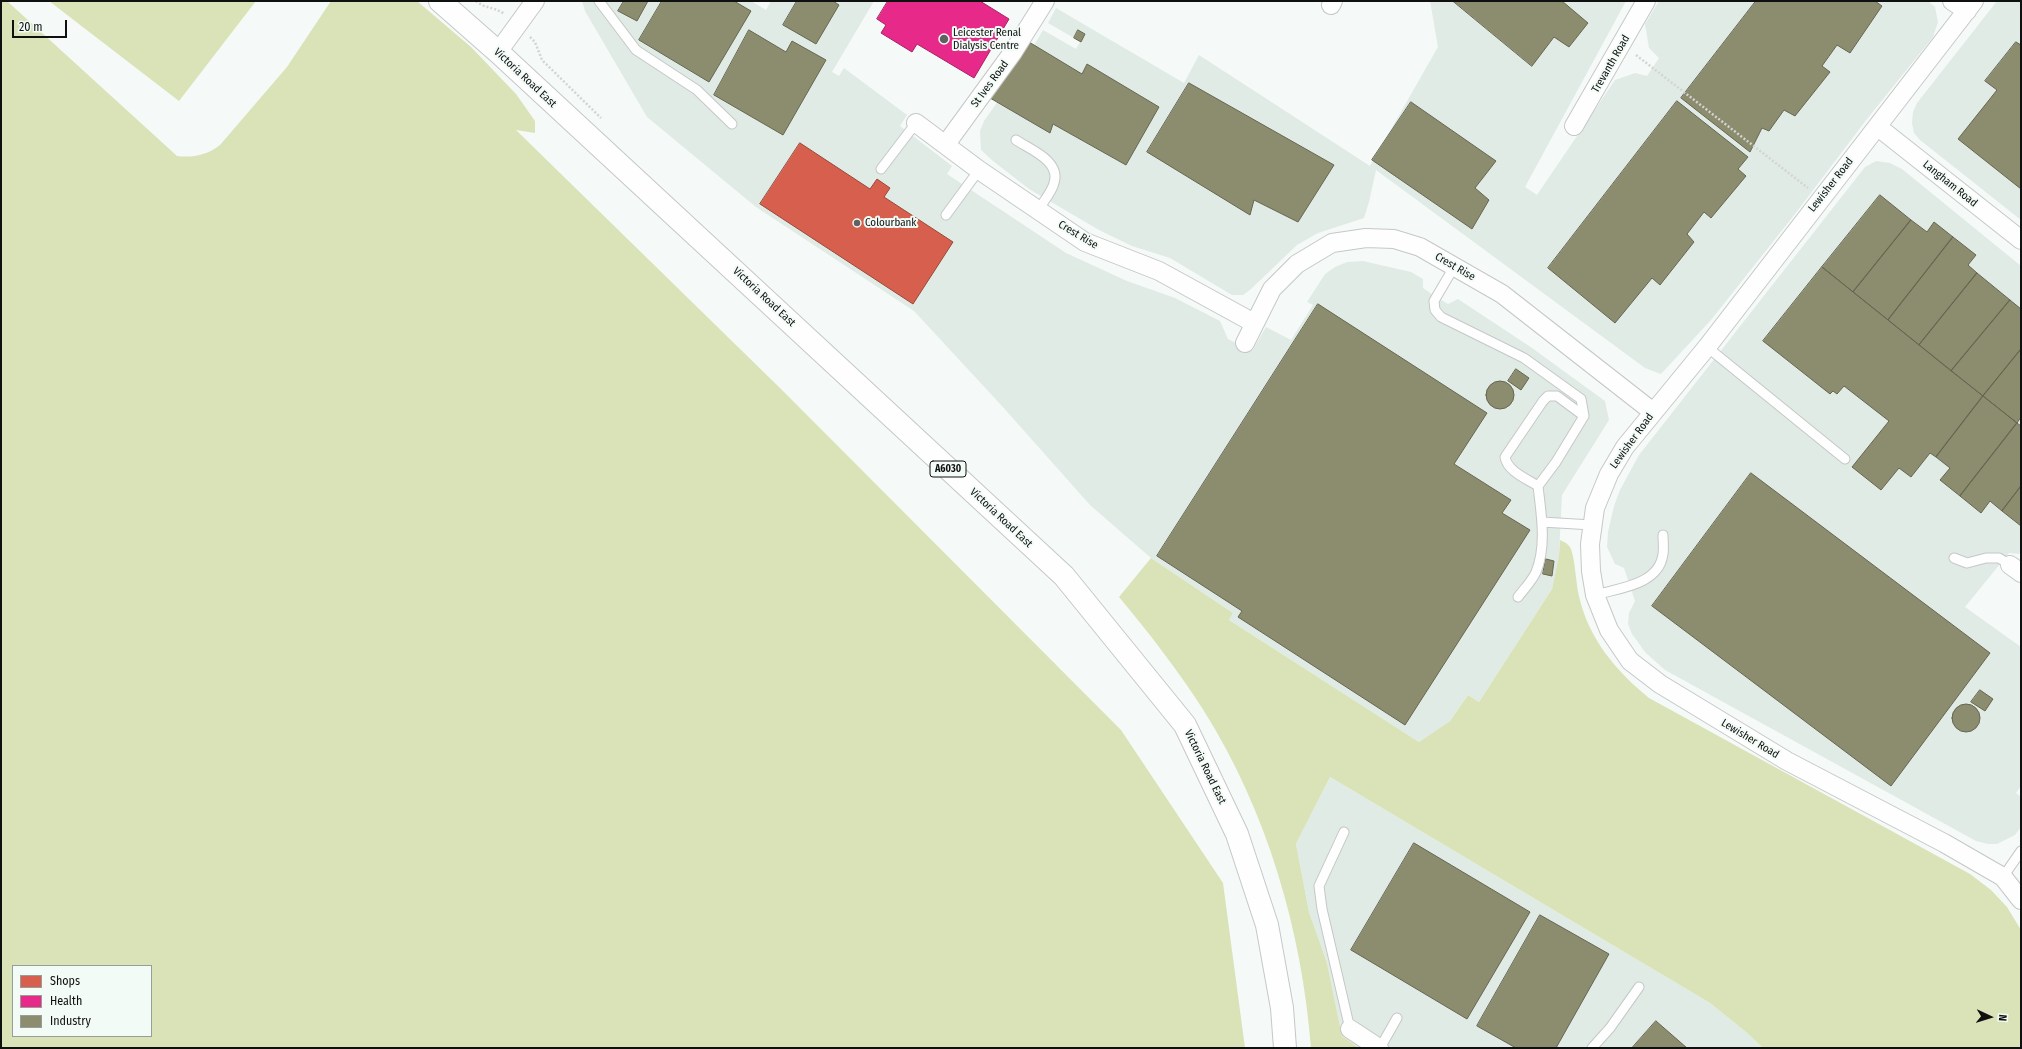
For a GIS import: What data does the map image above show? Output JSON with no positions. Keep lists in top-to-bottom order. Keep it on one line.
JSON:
{"streets":{"highway":["Victoria Road East","A6030"],"street":["Trevanth Road","St Ives Road","Langham Road","Lewisher Road","Crest Rise"]},"crossings":[["St Ives Road","Crest Rise"],["Langham Road","Lewisher Road"],["Lewisher Road","Crest Rise"]],"places":["Leicester Renal Dialysis Centre","Colourbank"],"legend":["Shops","Health","Industry"],"scale_bar":"20 m","north":"right"}
